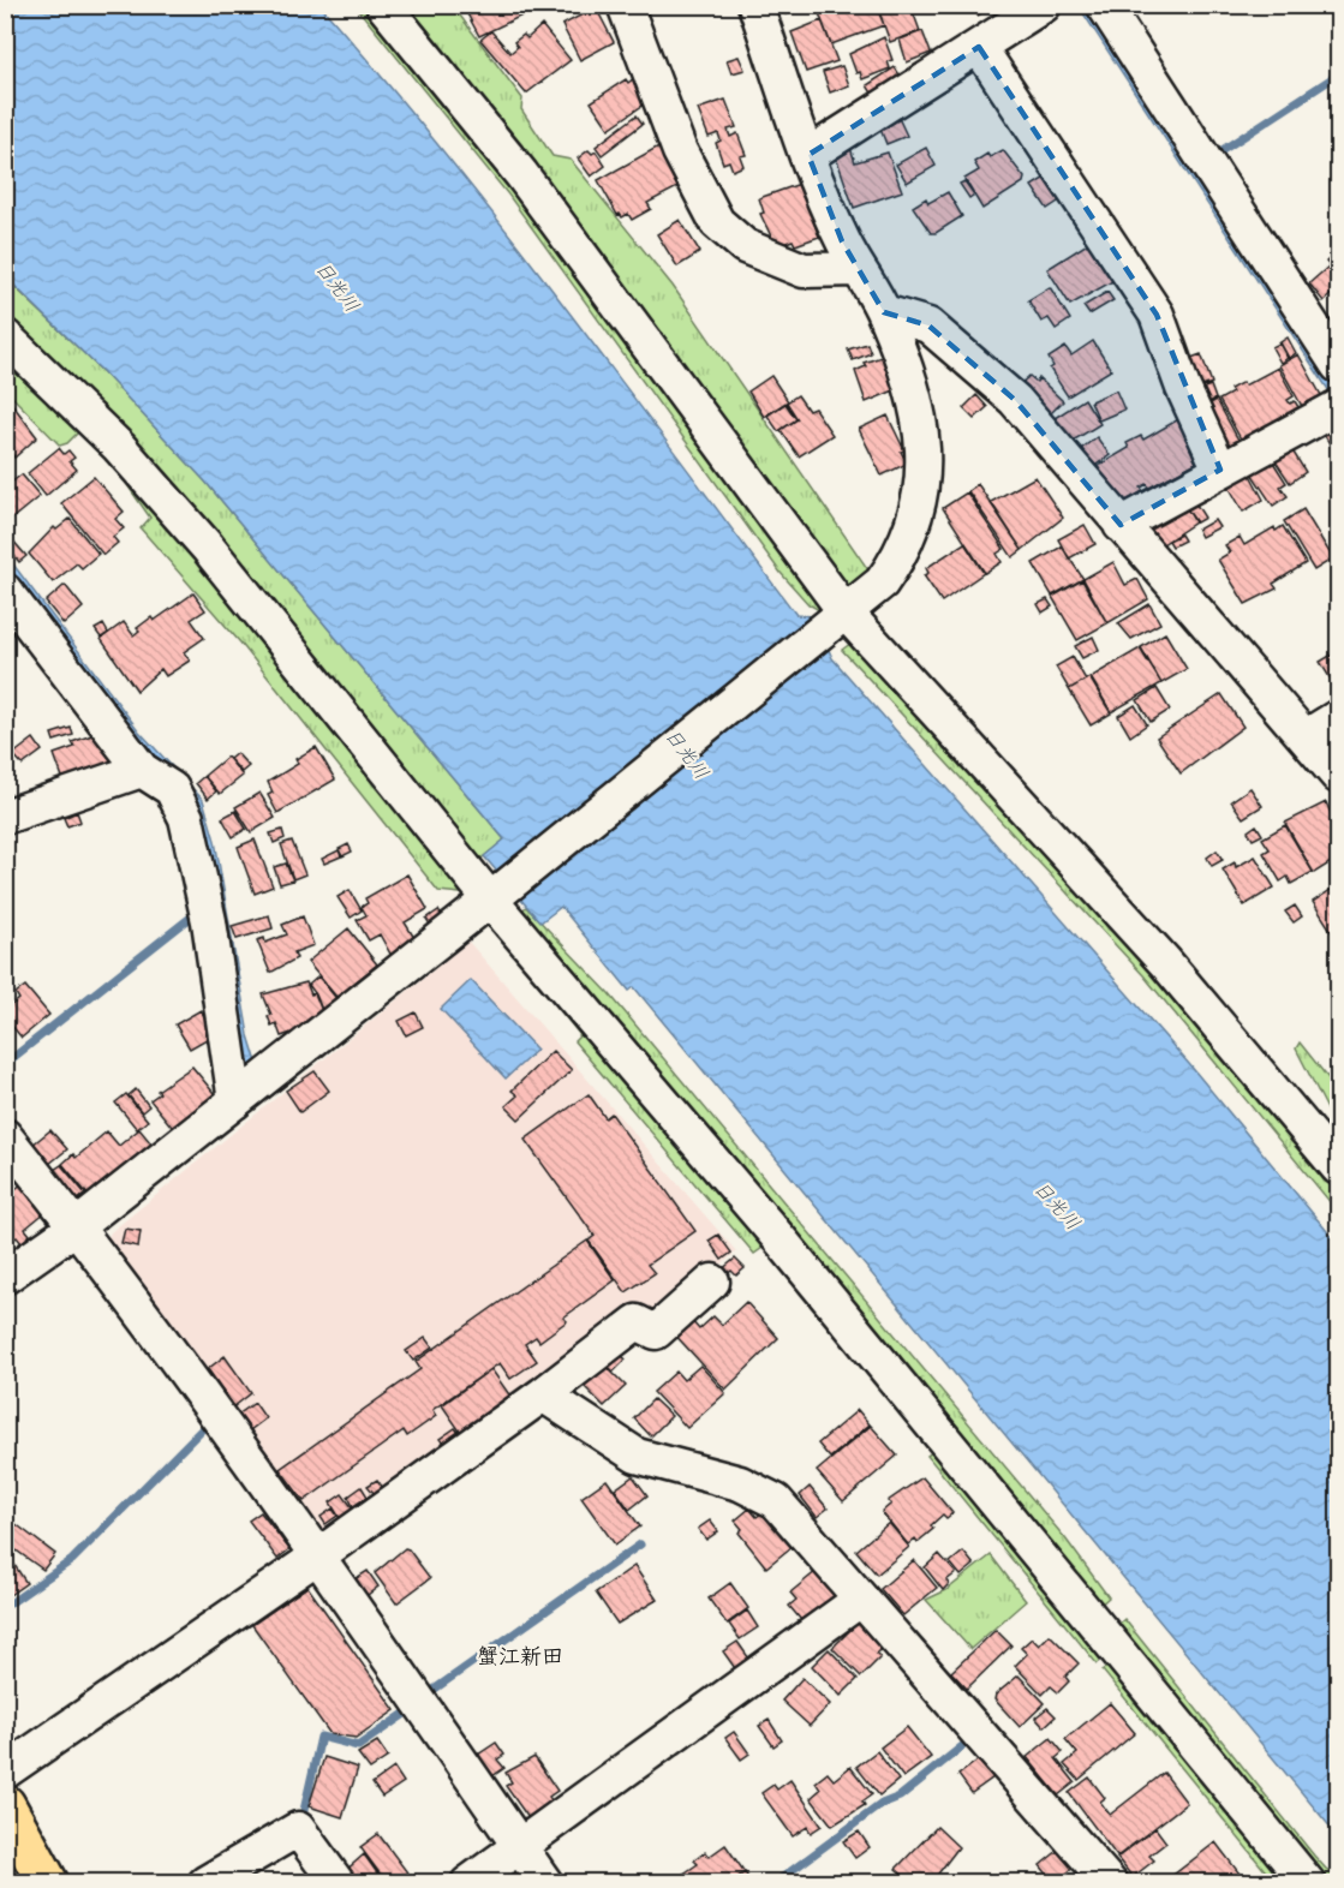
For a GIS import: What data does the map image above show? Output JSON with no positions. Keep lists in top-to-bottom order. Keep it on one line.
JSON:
{"districts":["蟹江新田"],"water":["日光川"]}
